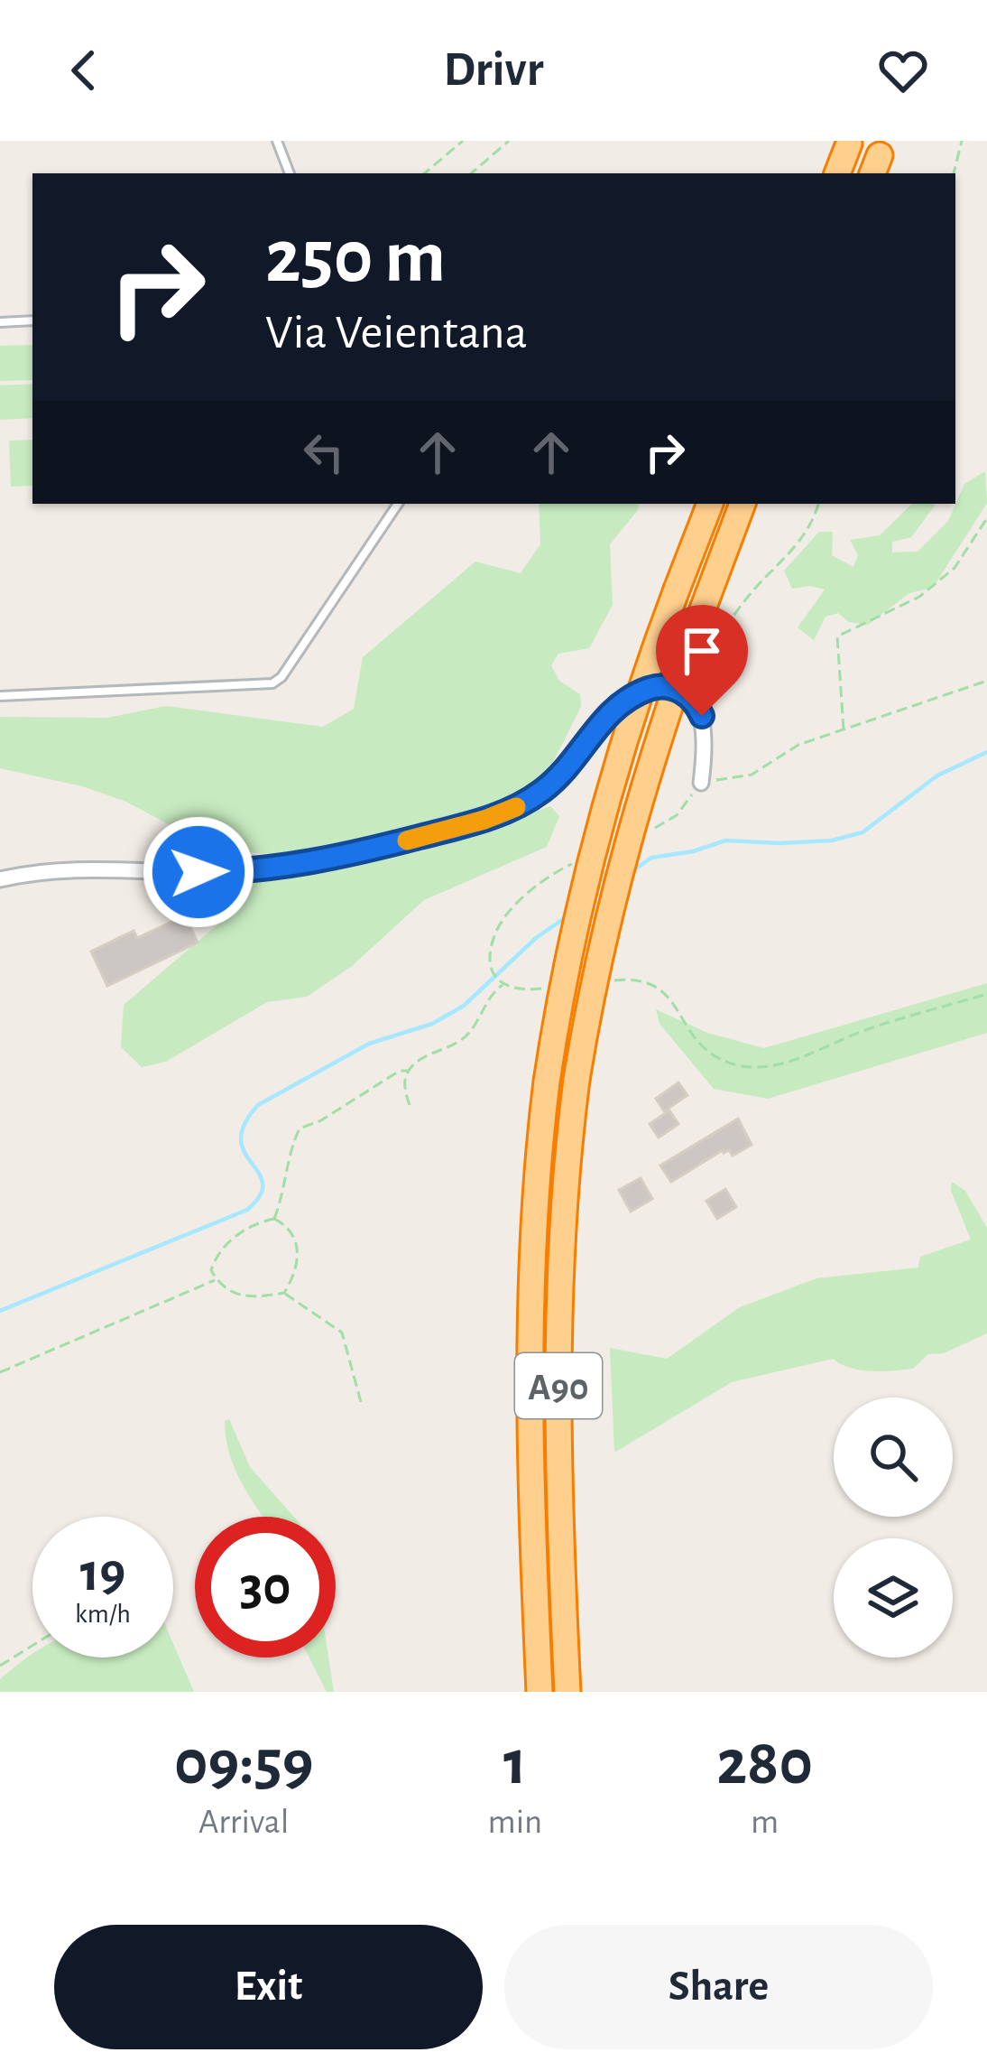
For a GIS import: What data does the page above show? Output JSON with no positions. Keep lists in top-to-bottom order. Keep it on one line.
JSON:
{"streets":{"highway":["A90"]},"page":{"header":"Drivr","turn":["250 m","Via Veientana"],"speed":"19 km/h","limit":"30","eta":["09:59","Arrival","1","min","280","m"],"buttons":["Exit","Share"]}}
